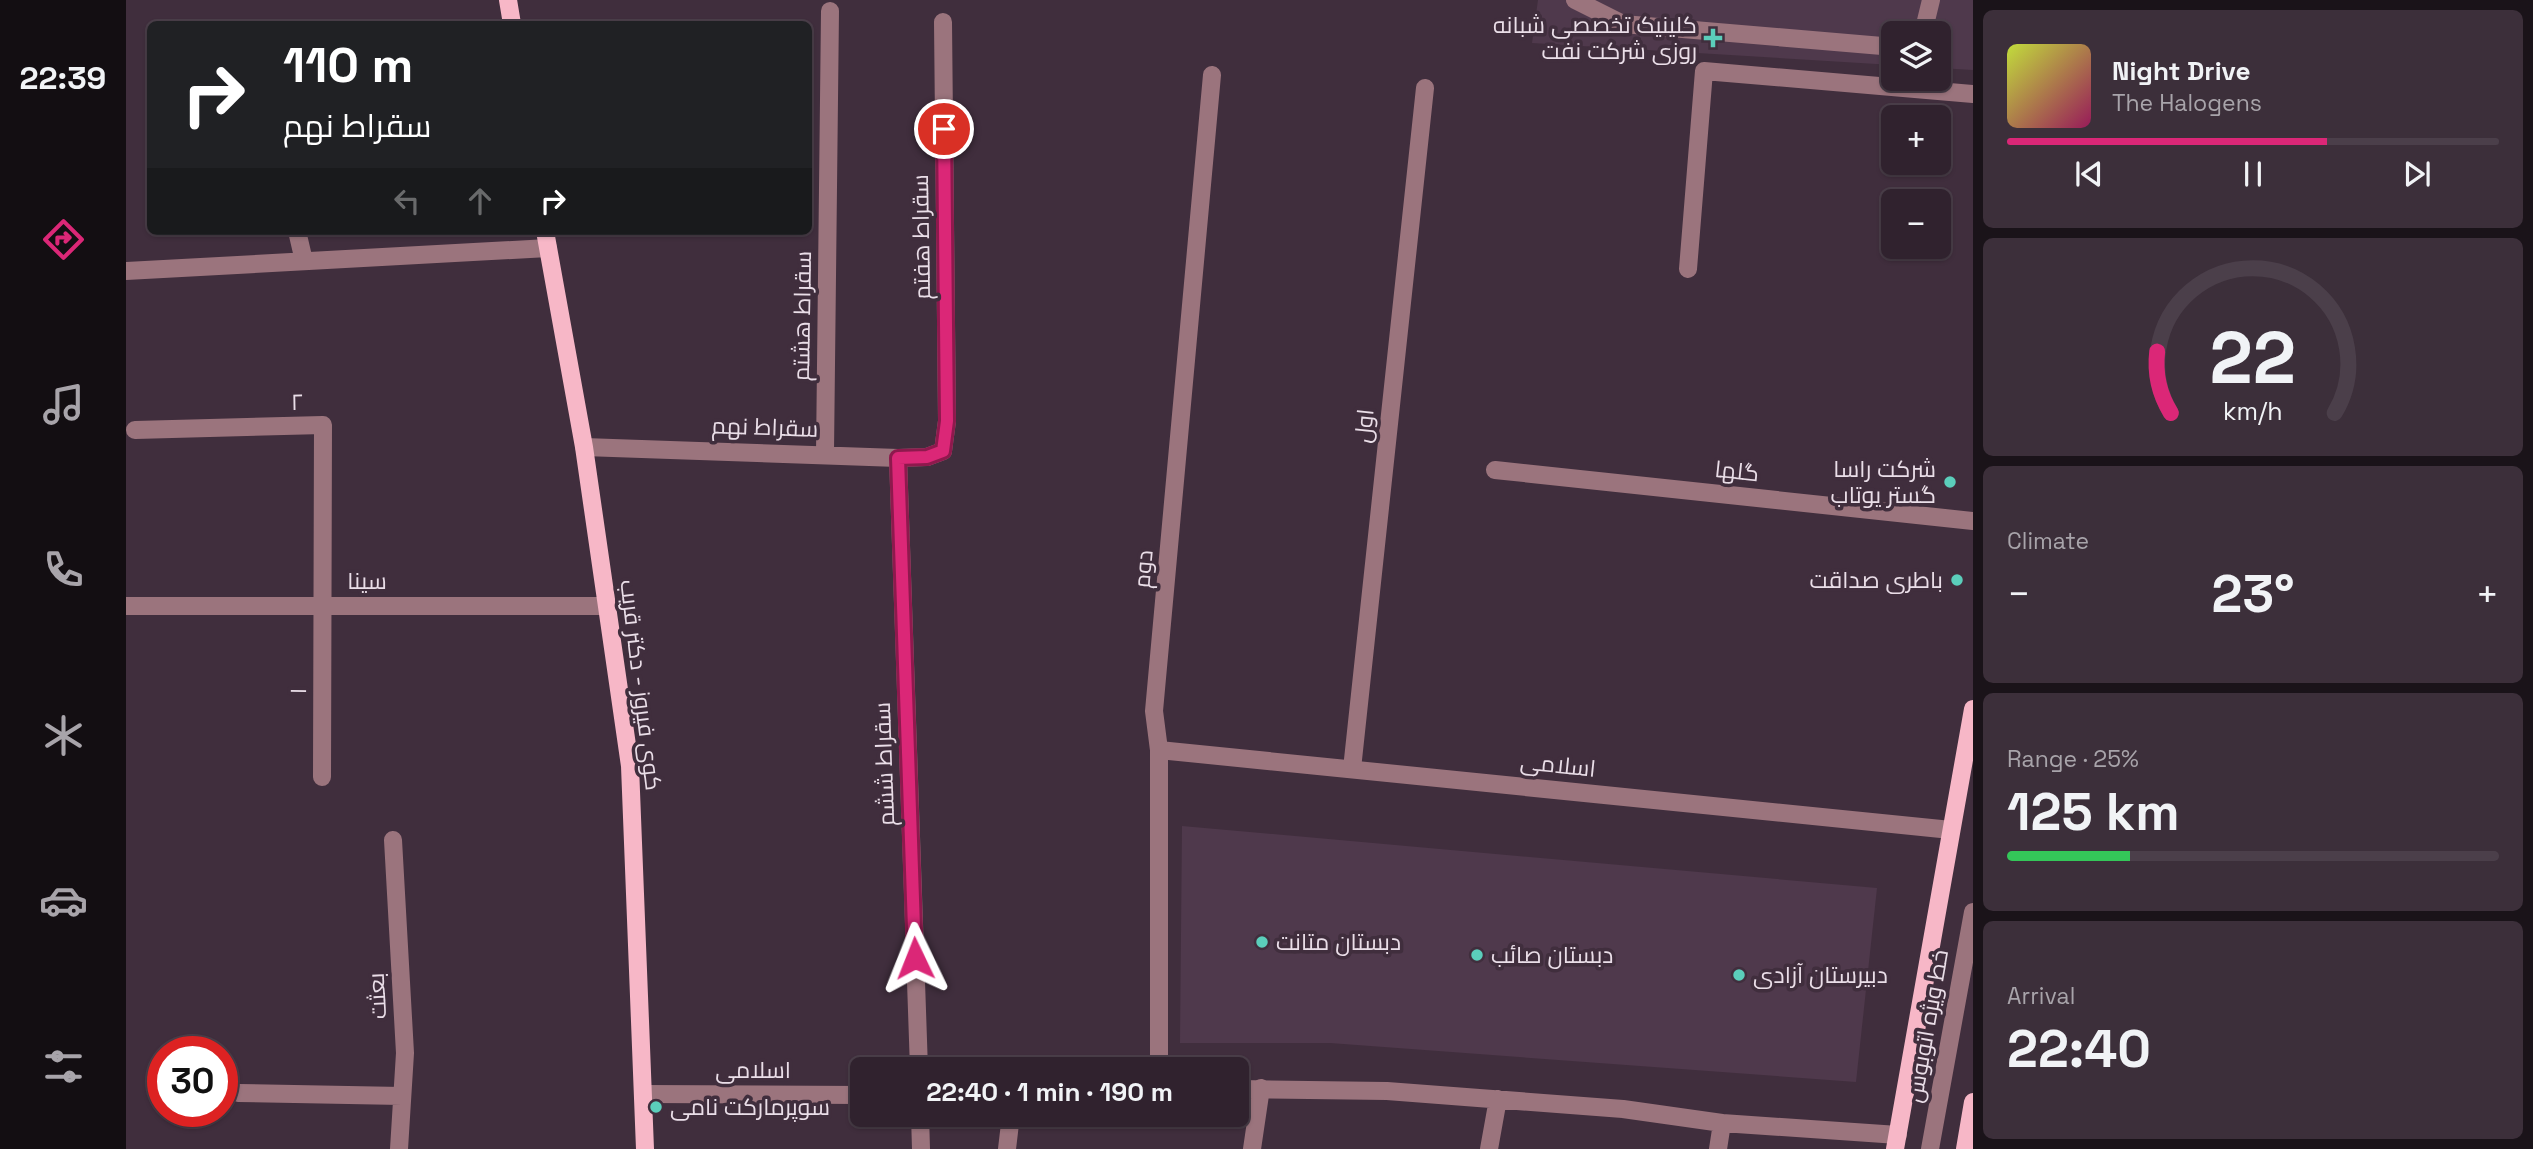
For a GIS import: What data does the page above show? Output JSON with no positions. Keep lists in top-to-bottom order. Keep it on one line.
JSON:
{"streets":{"main road":["کوی فیروز - دکتر قریب"],"street":["سقراط هفتم","سقراط هشتم","۲","اول","سقراط نهم","گلها","دوم","سینا","۱","سقراط ششم","اسلامی","بعثت","خط ویژه اتوبوس"]},"crossings":[["سقراط هفتم","سقراط نهم"],["سقراط هشتم","سقراط نهم"],["۲","سینا"],["۲","۱"],["اول","اسلامی"],["سقراط نهم","کوی فیروز - دکتر قریب"],["سقراط نهم","سقراط ششم"],["دوم","اسلامی"],["سینا","کوی فیروز - دکتر قریب"],["سینا","۱"],["کوی فیروز - دکتر قریب","اسلامی"]],"places":{"health":["کلینیک تخصصی شبانه روزی شرکت نفت"],"other":["شرکت راسا گستر یوتاب","باطری صداقت","دبستان متانت","دبستان صائب","دبیرستان آزادی","سوپرمارکت نامی"]},"page":{"tabs":"22:39","map_buttons":["+","−"],"turn":["110 m","سقراط نهم"],"song":["Night Drive","The Halogens"],"tile":["Climate",["Range · 25%","125 km"],["Arrival","22:40"]],"heat":["−","23°","+"],"limit":"30","trip":"22:40 · 1 min · 190 m","gauge":["22","km/h"]}}
